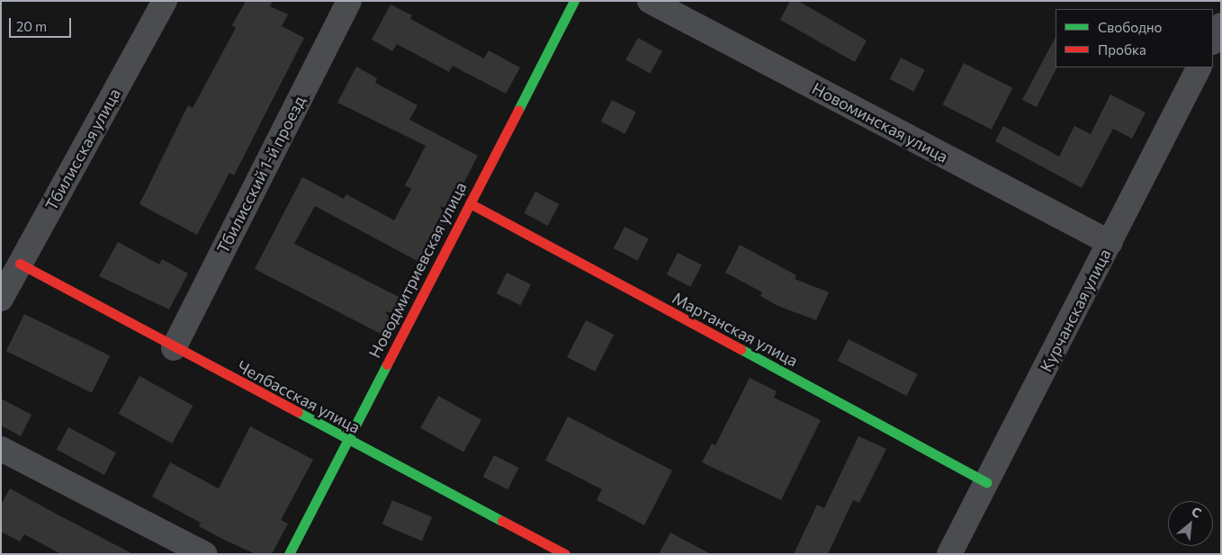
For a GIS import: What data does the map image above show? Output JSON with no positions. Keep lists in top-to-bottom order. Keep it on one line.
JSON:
{"streets":{"street":["Новоминская улица","Тбилисская улица","Тбилисский 1-й проезд","Новодмитриевская улица","Курчанская улица","Мартанская улица","Челбасская улица"]},"crossings":[["Новоминская улица","Курчанская улица"],["Тбилисская улица","Челбасская улица"],["Тбилисский 1-й проезд","Челбасская улица"],["Новодмитриевская улица","Мартанская улица"],["Новодмитриевская улица","Челбасская улица"],["Курчанская улица","Мартанская улица"]],"legend":["Свободно","Пробка"],"scale_bar":"20 m","north":"top right"}
